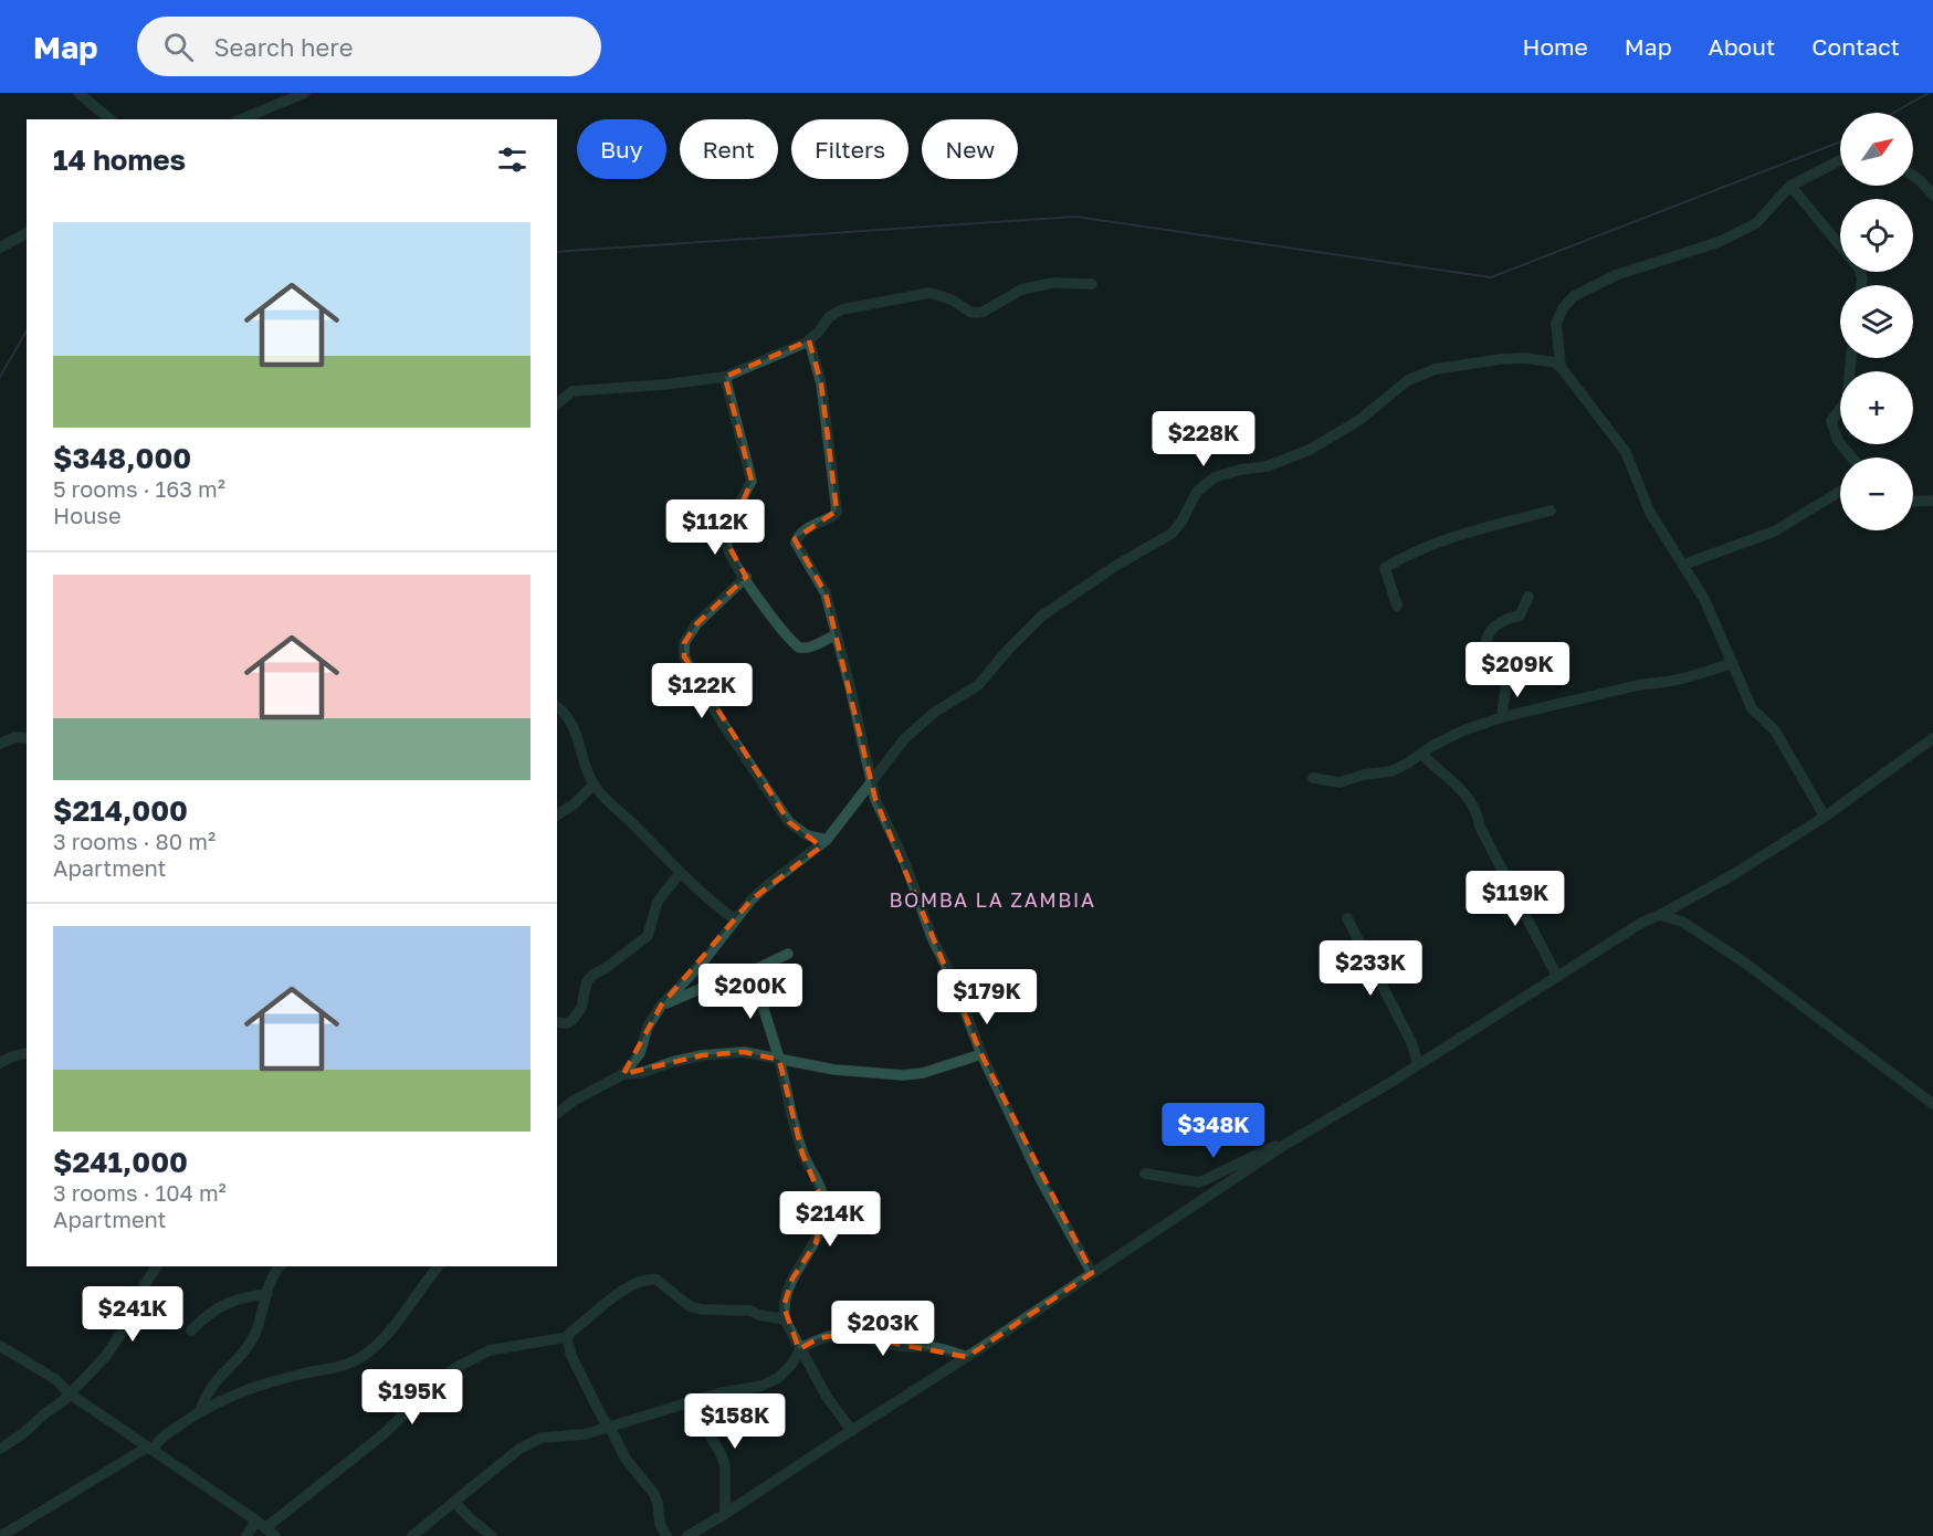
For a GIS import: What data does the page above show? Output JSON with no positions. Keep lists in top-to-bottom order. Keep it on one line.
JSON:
{"districts":["BOMBA LA ZAMBIA"],"north":"top right","page":{"header":"Map","search":"Search here","nav":["Home","Map","About","Contact"],"map_buttons":["+","−"],"chip":["Buy","Rent","Filters","New"],"heading":"14 homes","list":[{"name":"$348,000","note":"5 rooms · 163 m² · House"},{"name":"$214,000","note":"3 rooms · 80 m² · Apartment"},{"name":"$241,000","note":"3 rooms · 104 m² · Apartment"}],"price":["$228K","$112K","$209K","$122K","$119K","$233K","$200K","$179K","$348K","$214K","$241K","$203K","$195K","$158K"]}}
